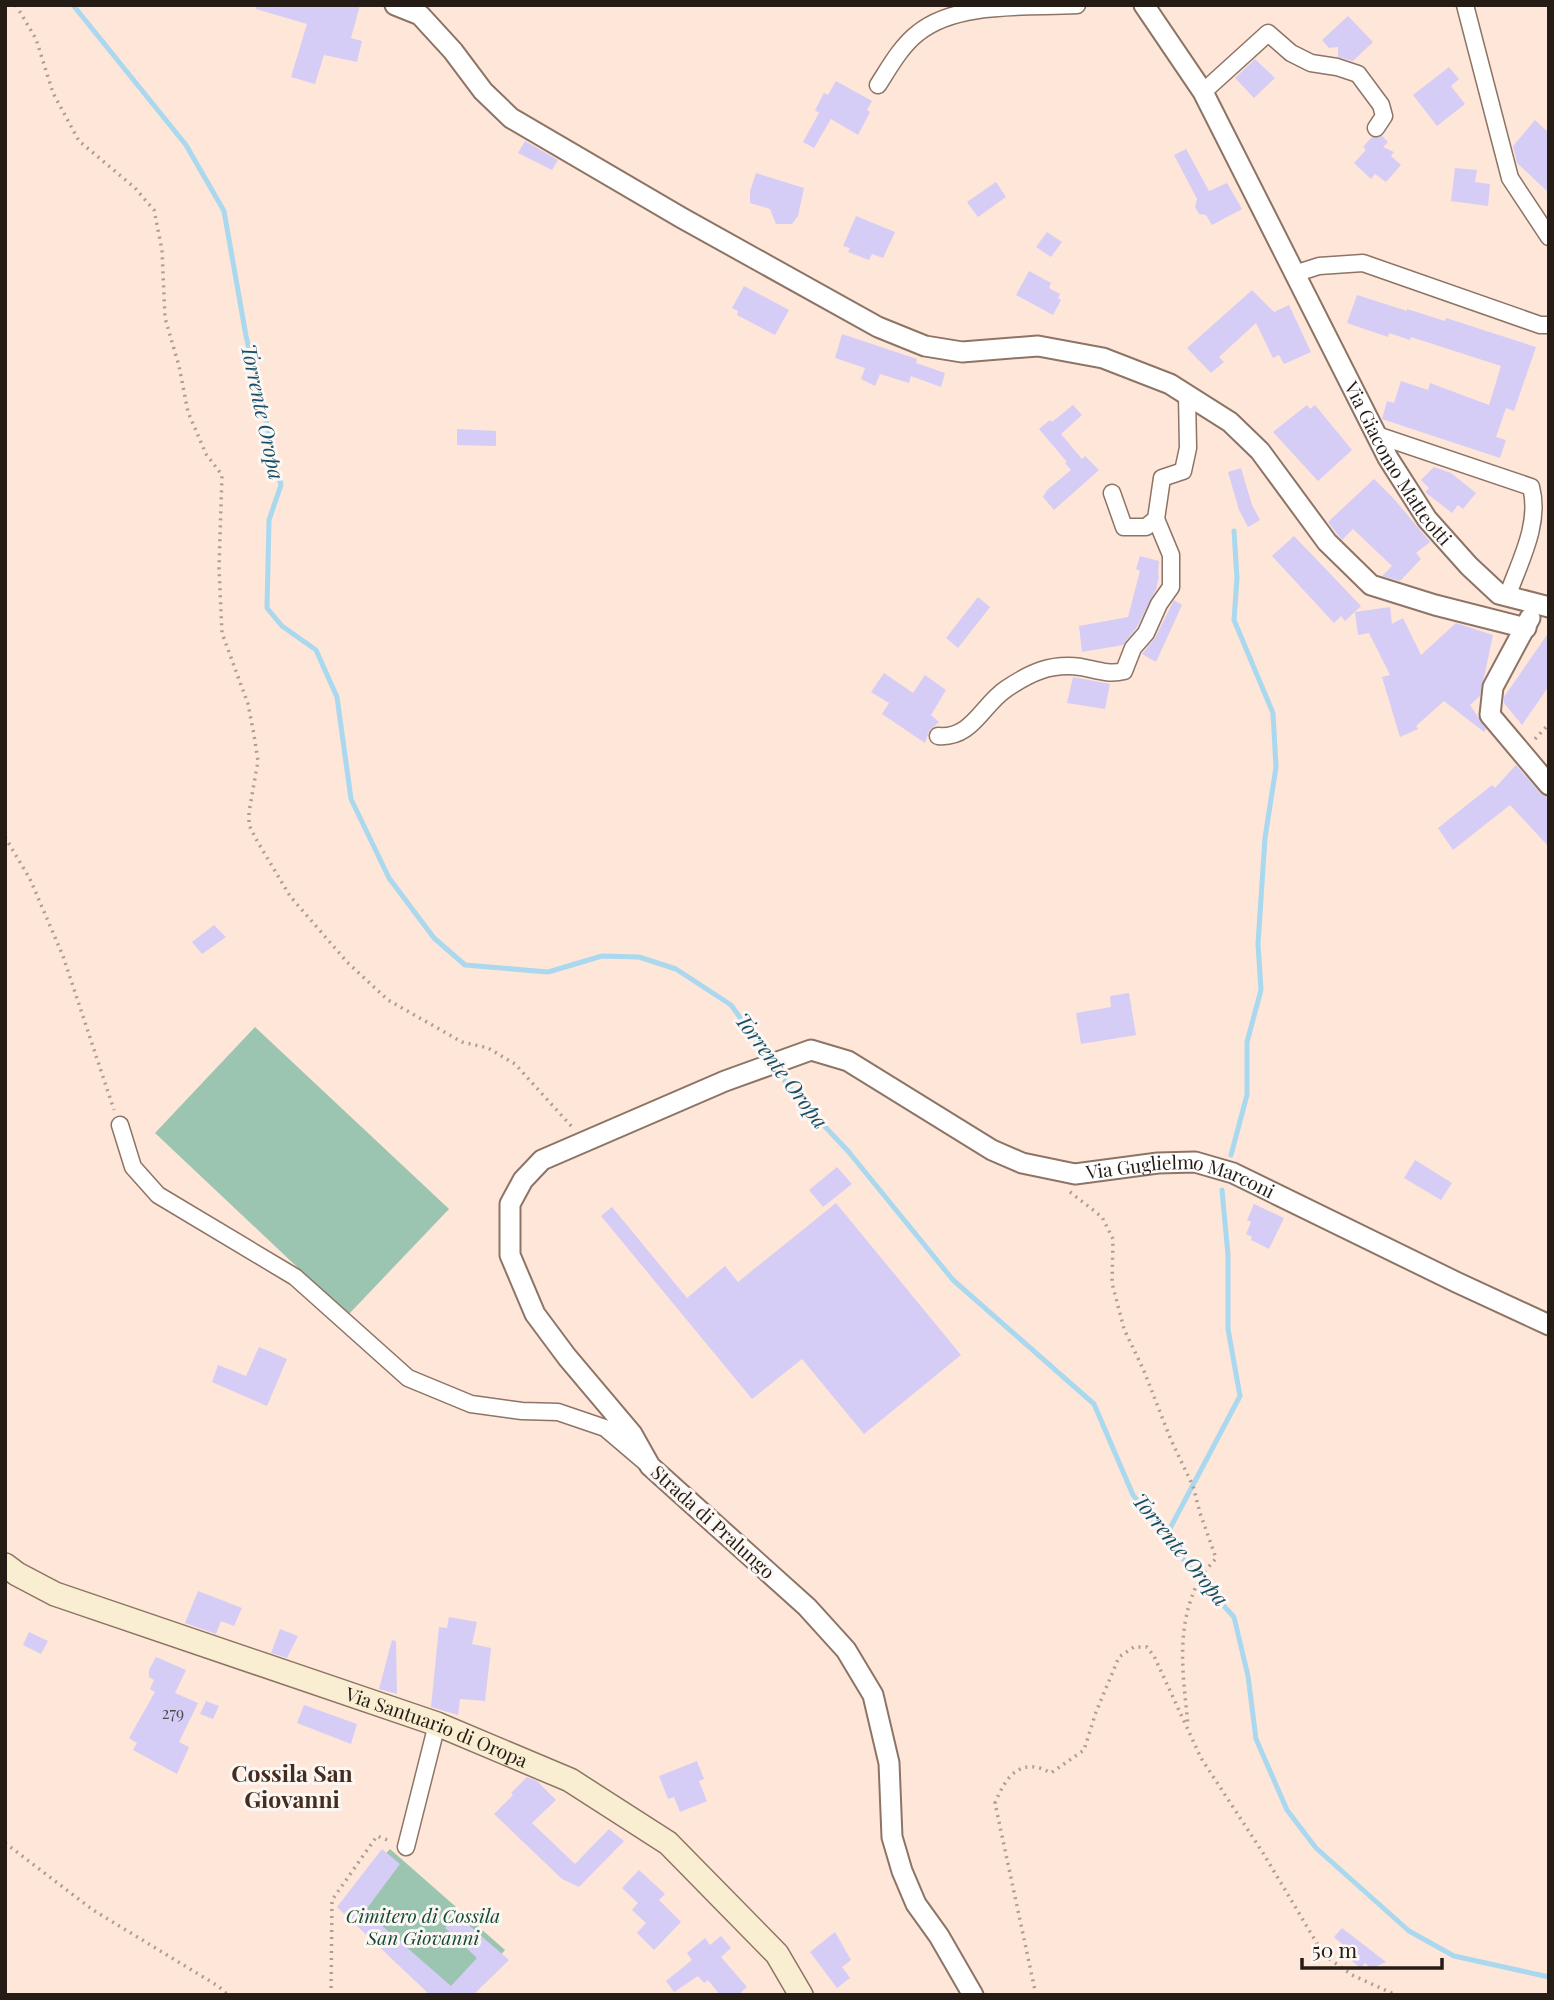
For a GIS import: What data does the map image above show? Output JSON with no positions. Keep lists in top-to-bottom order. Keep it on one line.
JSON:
{"streets":{"main road":["Via Santuario di Oropa"],"street":["Via Giacomo Matteotti","Via Guglielmo Marconi","Strada di Pralungo"]},"crossings":[["Via Guglielmo Marconi","Strada di Pralungo"]],"districts":["Cossila San Giovanni"],"water":["Torrente Oropa"],"parks":["Cimitero di Cossila San Giovanni"],"house_numbers":["279"],"scale_bar":"50 m"}
